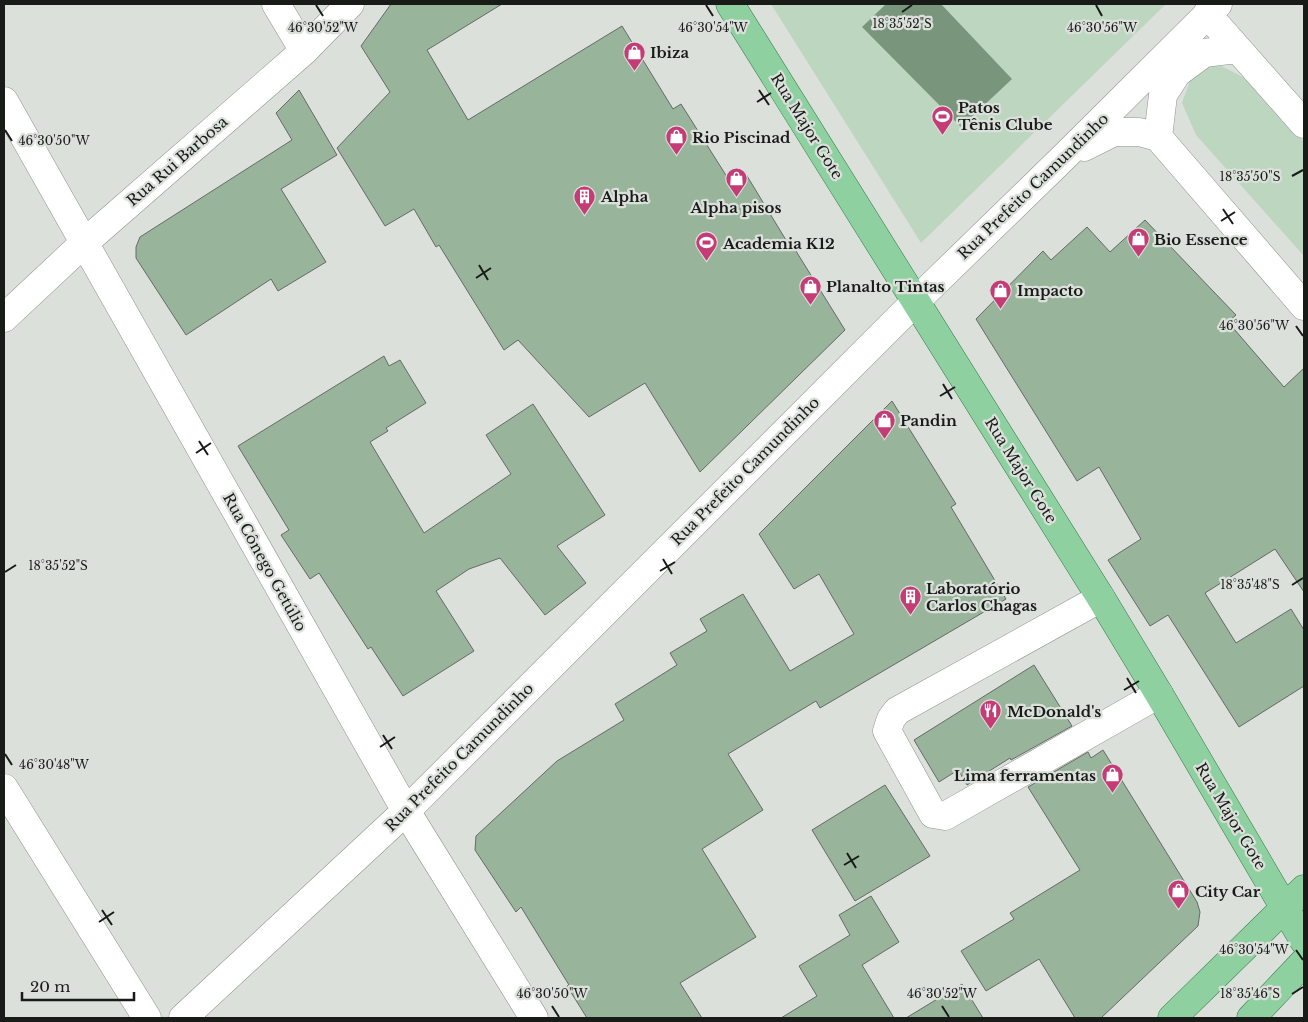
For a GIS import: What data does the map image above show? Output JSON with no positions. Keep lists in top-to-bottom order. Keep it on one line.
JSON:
{"streets":{"main road":["Rua Major Gote"],"street":["Rua Rui Barbosa","Rua Prefeito Camundinho","Rua Cônego Getúlio"]},"crossings":[["Rua Major Gote","Rua Prefeito Camundinho"],["Rua Rui Barbosa","Rua Cônego Getúlio"],["Rua Prefeito Camundinho","Rua Cônego Getúlio"]],"places":{"shop":["Ibiza","Rio Piscinad","Alpha pisos","Bio Essence","Planalto Tintas","Impacto","Pandin","Lima ferramentas","City Car"],"sports":["Patos Tênis Clube","Academia K12"],"building":["Alpha","Laboratório Carlos Chagas"],"restaurant":["McDonald's"]},"scale_bar":"20 m","coordinates":["18°35'52\"S","46°30'54\"W","46°30'52\"W","46°30'56\"W","46°30'50\"W","18°35'50\"S","18°35'48\"S","46°30'48\"W","18°35'46\"S"]}
